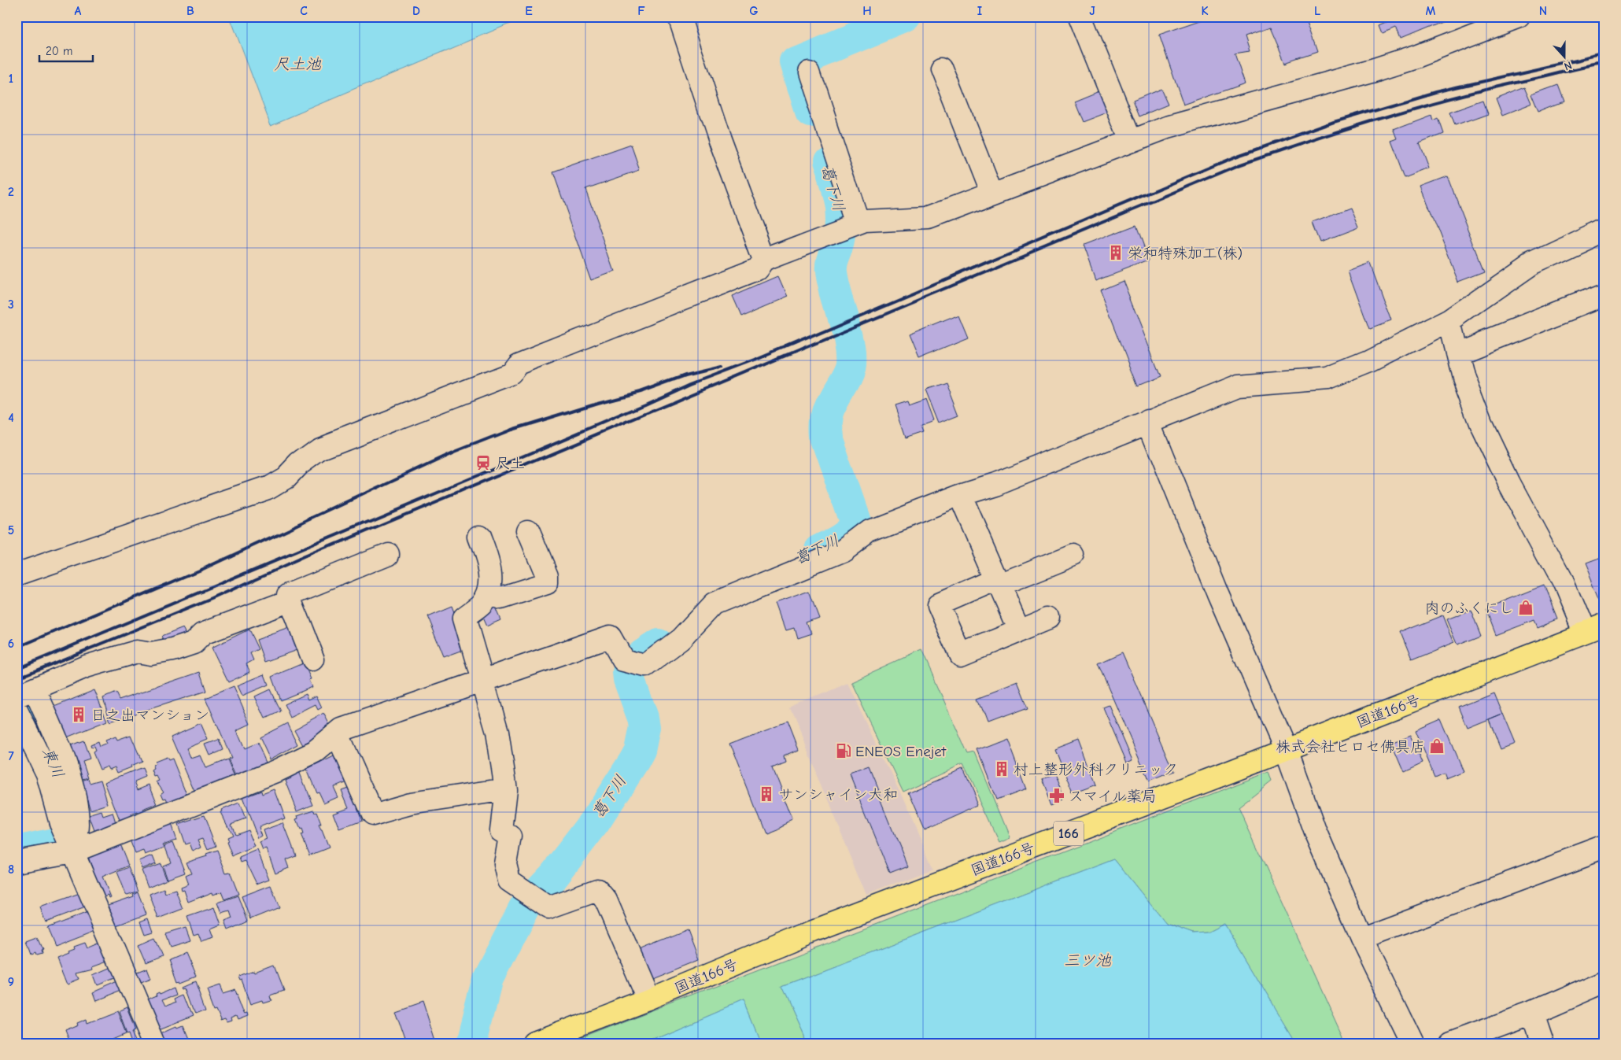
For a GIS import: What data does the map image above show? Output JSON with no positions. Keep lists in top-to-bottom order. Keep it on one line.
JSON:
{"streets":{"highway":["国道166号","166"]},"water":["尺土池","葛下川","東川","三ツ池"],"places":{"building":["栄和特殊加工(株)","日之出マンション","村上整形外科クリニック","サンシャイン大和"],"station":["尺土"],"shop":["肉のふくにし","株式会社ヒロセ佛具店"],"fuel station":["ENEOS Enejet"],"pharmacy":["スマイル薬局"]},"scale_bar":"20 m","north":"bottom","grid":{"columns":["A","B","C","D","E","F","G","H","I","J","K","L","M","N"],"rows":["1","2","3","4","5","6","7","8","9"]}}
